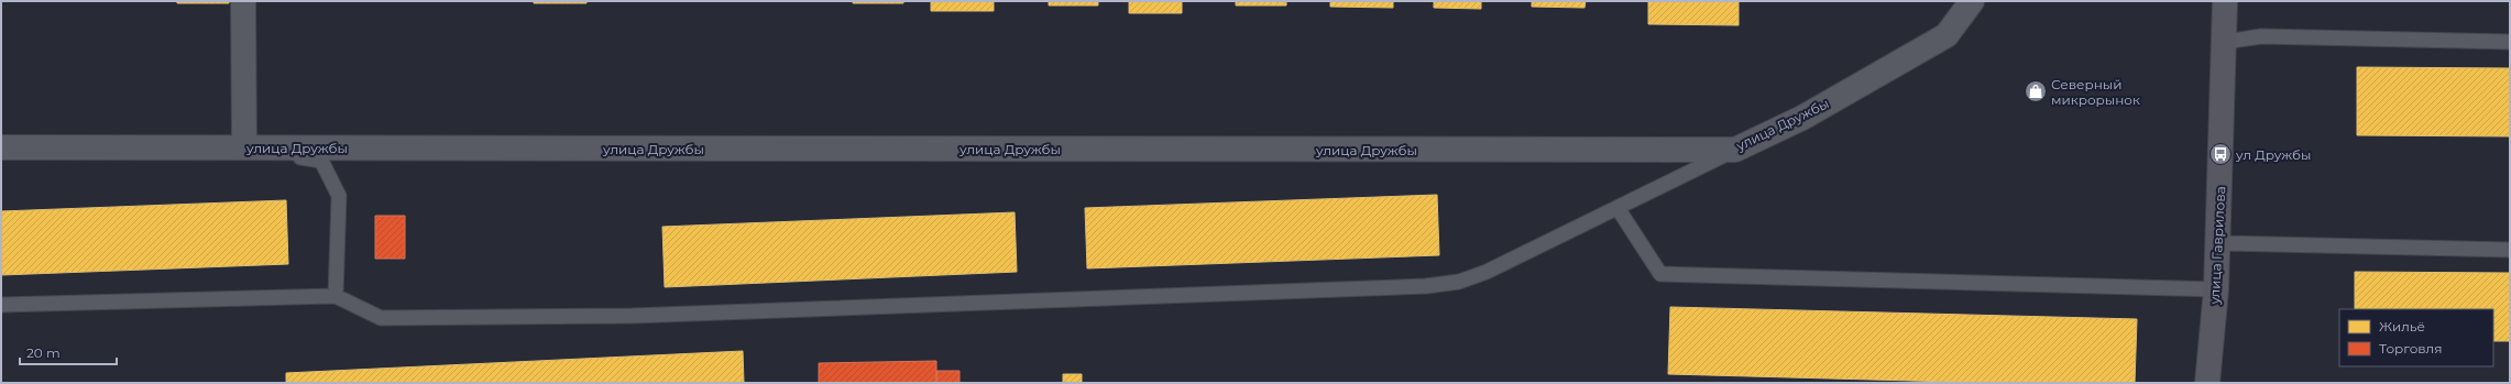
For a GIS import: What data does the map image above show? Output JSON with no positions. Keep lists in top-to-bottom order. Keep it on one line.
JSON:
{"streets":{"street":["улица Дружбы","улица Гаврилова"]},"places":{"shop":["Северный микрорынок"],"bus stop":["ул Дружбы"]},"legend":["Жильё","Торговля"],"scale_bar":"20 m"}
